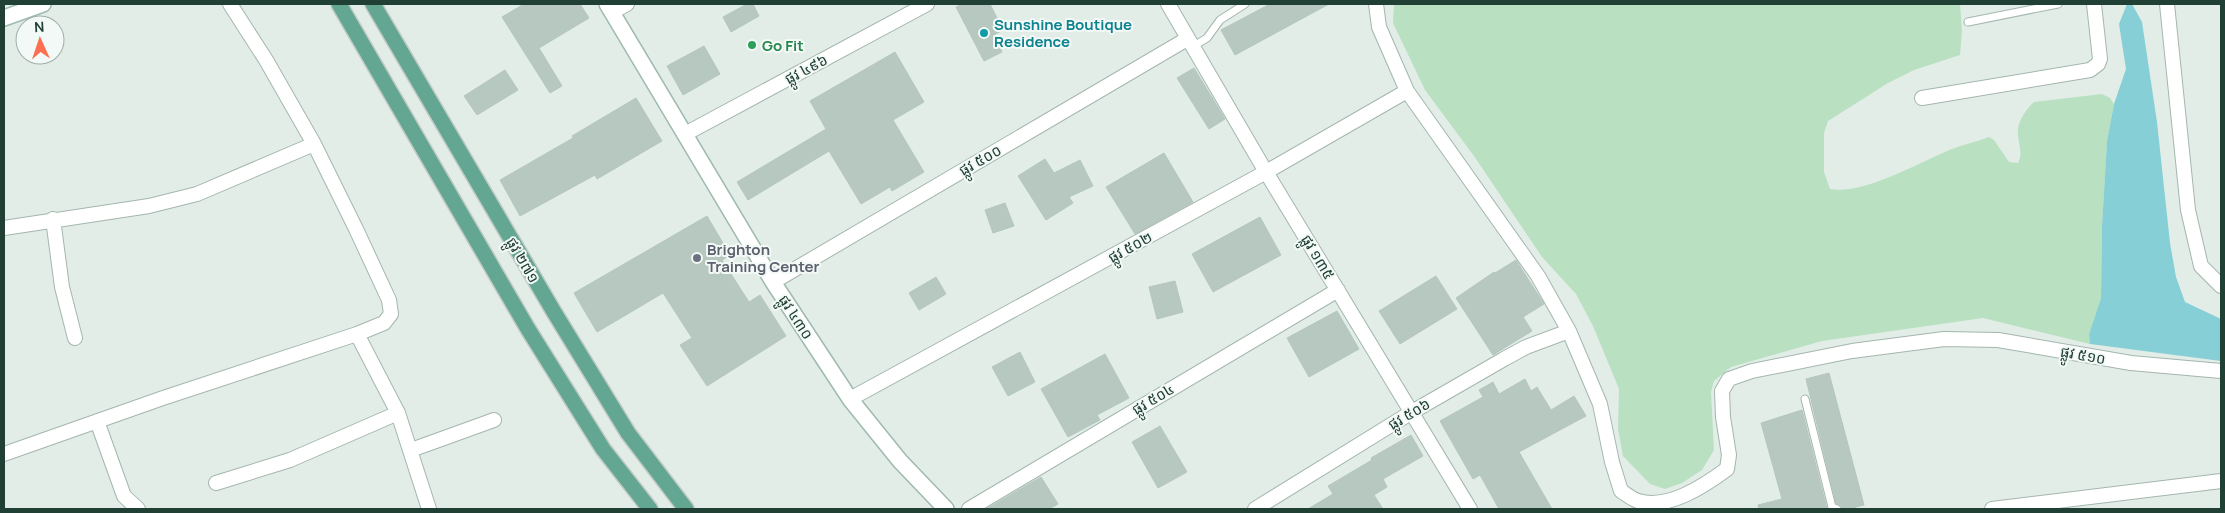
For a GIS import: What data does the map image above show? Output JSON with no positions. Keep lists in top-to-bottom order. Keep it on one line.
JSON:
{"streets":{"main road":["ផ្លូវ ២៧១"],"street":["ផ្លូវ ៤៩៦","ផ្លូវ ៥០០","ផ្លូវ ៥០២","ផ្លូវ ១៣៥","ផ្លូវ ៤៣០","ផ្លូវ ៥១០","ផ្លូវ ៥០៤","ផ្លូវ ៥០៦"]},"crossings":[["ផ្លូវ ៤៩៦","ផ្លូវ ៤៣០"],["ផ្លូវ ៥០០","ផ្លូវ ១៣៥"],["ផ្លូវ ៥០០","ផ្លូវ ៤៣០"],["ផ្លូវ ៥០២","ផ្លូវ ១៣៥"],["ផ្លូវ ៥០២","ផ្លូវ ៤៣០"],["ផ្លូវ ១៣៥","ផ្លូវ ៥០៤"],["ផ្លូវ ១៣៥","ផ្លូវ ៥០៦"],["ផ្លូវ ៥១០","ផ្លូវ ៥០៦"]],"places":["Sunshine Boutique Residence","Go Fit","Brighton Training Center"],"north":"top"}
